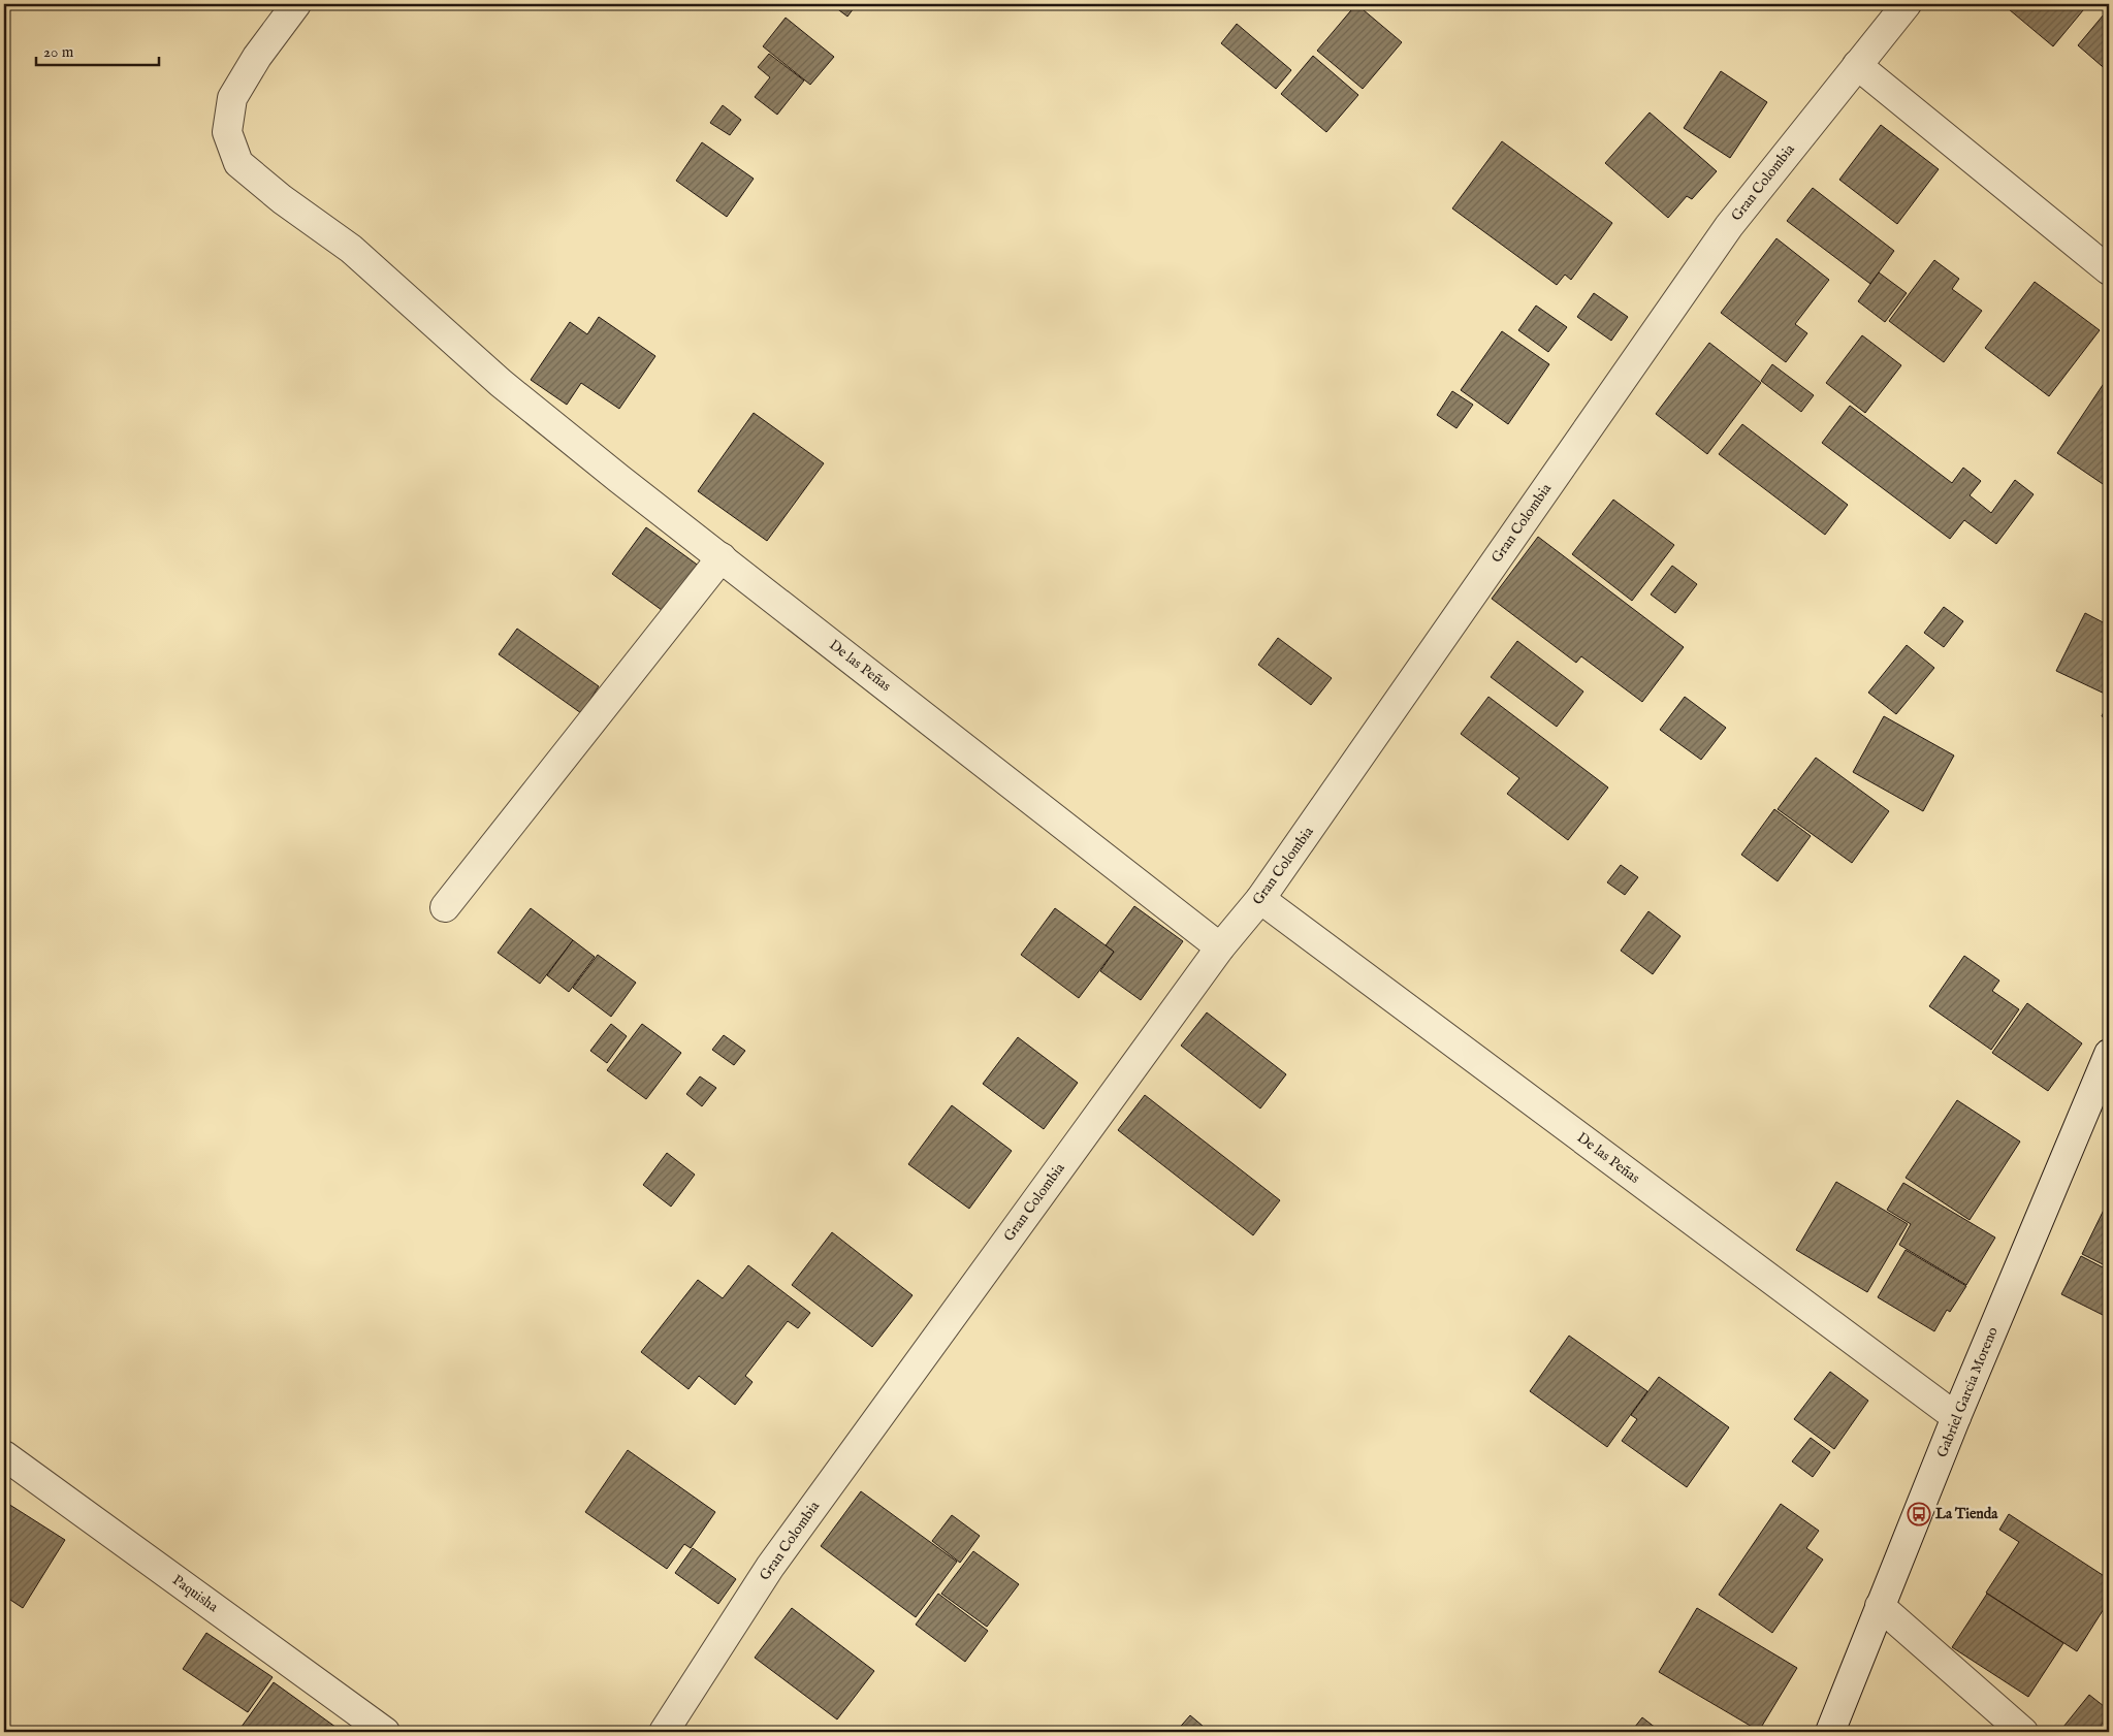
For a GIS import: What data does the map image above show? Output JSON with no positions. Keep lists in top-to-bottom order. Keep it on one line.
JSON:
{"streets":{"street":["Gran Colombia","De las Peñas","Gabriel Garcia Moreno","Paquisha"]},"crossings":[["Gran Colombia","De las Peñas"],["De las Peñas","Gabriel Garcia Moreno"]],"places":{"bus stop":["La Tienda"]},"scale_bar":"20 m"}
